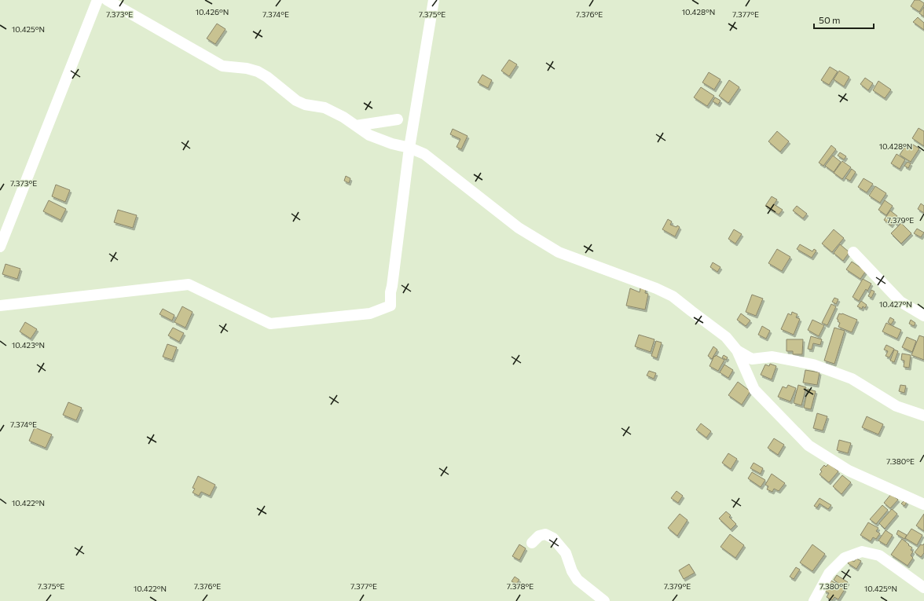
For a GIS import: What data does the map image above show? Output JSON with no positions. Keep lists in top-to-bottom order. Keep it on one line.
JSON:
{"scale_bar":"50 m","coordinates":["10.426°N","10.428°N","7.373°E","7.374°E","7.375°E","7.376°E","7.377°E","10.425°N","7.379°E","10.427°N","10.423°N","7.380°E","10.422°N","7.378°E"]}
